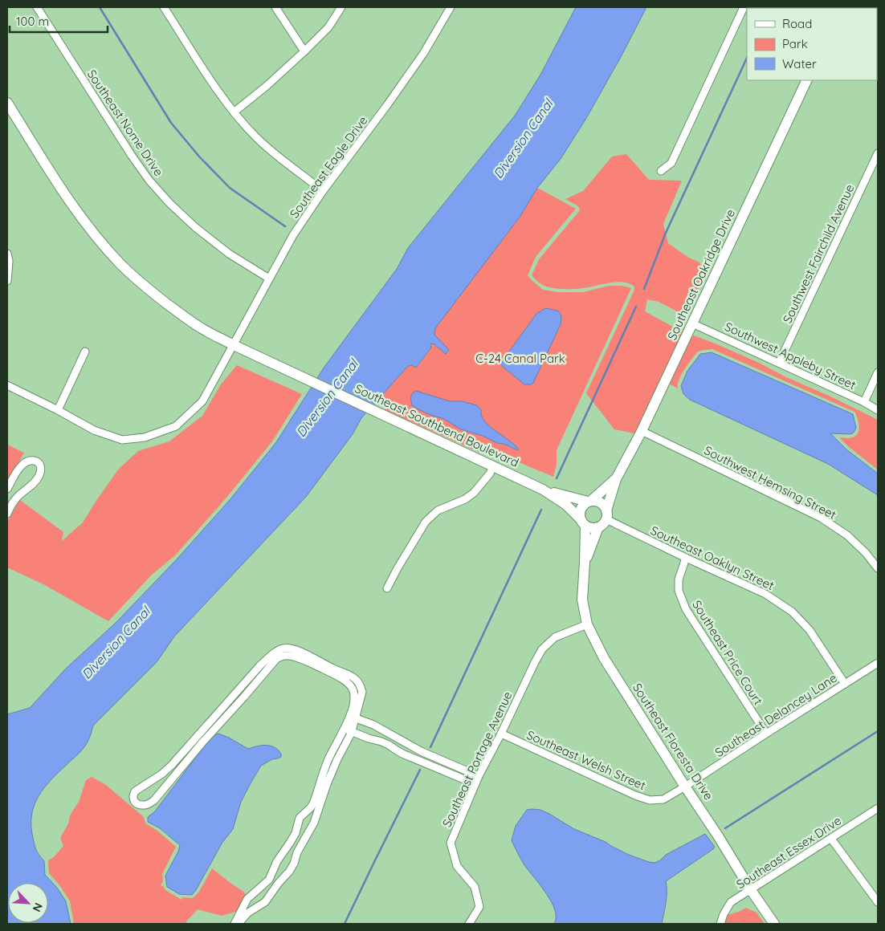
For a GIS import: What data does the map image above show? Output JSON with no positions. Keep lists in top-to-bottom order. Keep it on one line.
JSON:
{"streets":{"street":["Southeast Nome Drive","Southeast Eagle Drive","Southwest Fairchild Avenue","Southeast Oakridge Drive","Southwest Appleby Street","Southeast Southbend Boulevard","Southwest Hemsing Street","Southeast Oaklyn Street","Southeast Price Court","Southeast Delancey Lane","Southeast Floresta Drive","Southeast Portage Avenue","Southeast Welsh Street","Southeast Essex Drive"]},"crossings":[["Southeast Nome Drive","Southeast Eagle Drive"],["Southeast Eagle Drive","Southeast Southbend Boulevard"],["Southwest Fairchild Avenue","Southwest Appleby Street"],["Southeast Oakridge Drive","Southwest Appleby Street"],["Southeast Oakridge Drive","Southeast Southbend Boulevard"],["Southeast Oakridge Drive","Southwest Hemsing Street"],["Southeast Oakridge Drive","Southeast Oaklyn Street"],["Southeast Oakridge Drive","Southeast Floresta Drive"],["Southeast Southbend Boulevard","Southeast Oaklyn Street"],["Southeast Southbend Boulevard","Southeast Floresta Drive"],["Southeast Oaklyn Street","Southeast Price Court"],["Southeast Oaklyn Street","Southeast Delancey Lane"],["Southeast Oaklyn Street","Southeast Floresta Drive"],["Southeast Price Court","Southeast Delancey Lane"],["Southeast Delancey Lane","Southeast Floresta Drive"],["Southeast Delancey Lane","Southeast Welsh Street"],["Southeast Floresta Drive","Southeast Portage Avenue"],["Southeast Floresta Drive","Southeast Welsh Street"],["Southeast Floresta Drive","Southeast Essex Drive"],["Southeast Portage Avenue","Southeast Welsh Street"]],"water":["Diversion Canal"],"parks":["C-24 Canal Park"],"legend":["Road","Park","Water"],"scale_bar":"100 m","north":"bottom right"}
